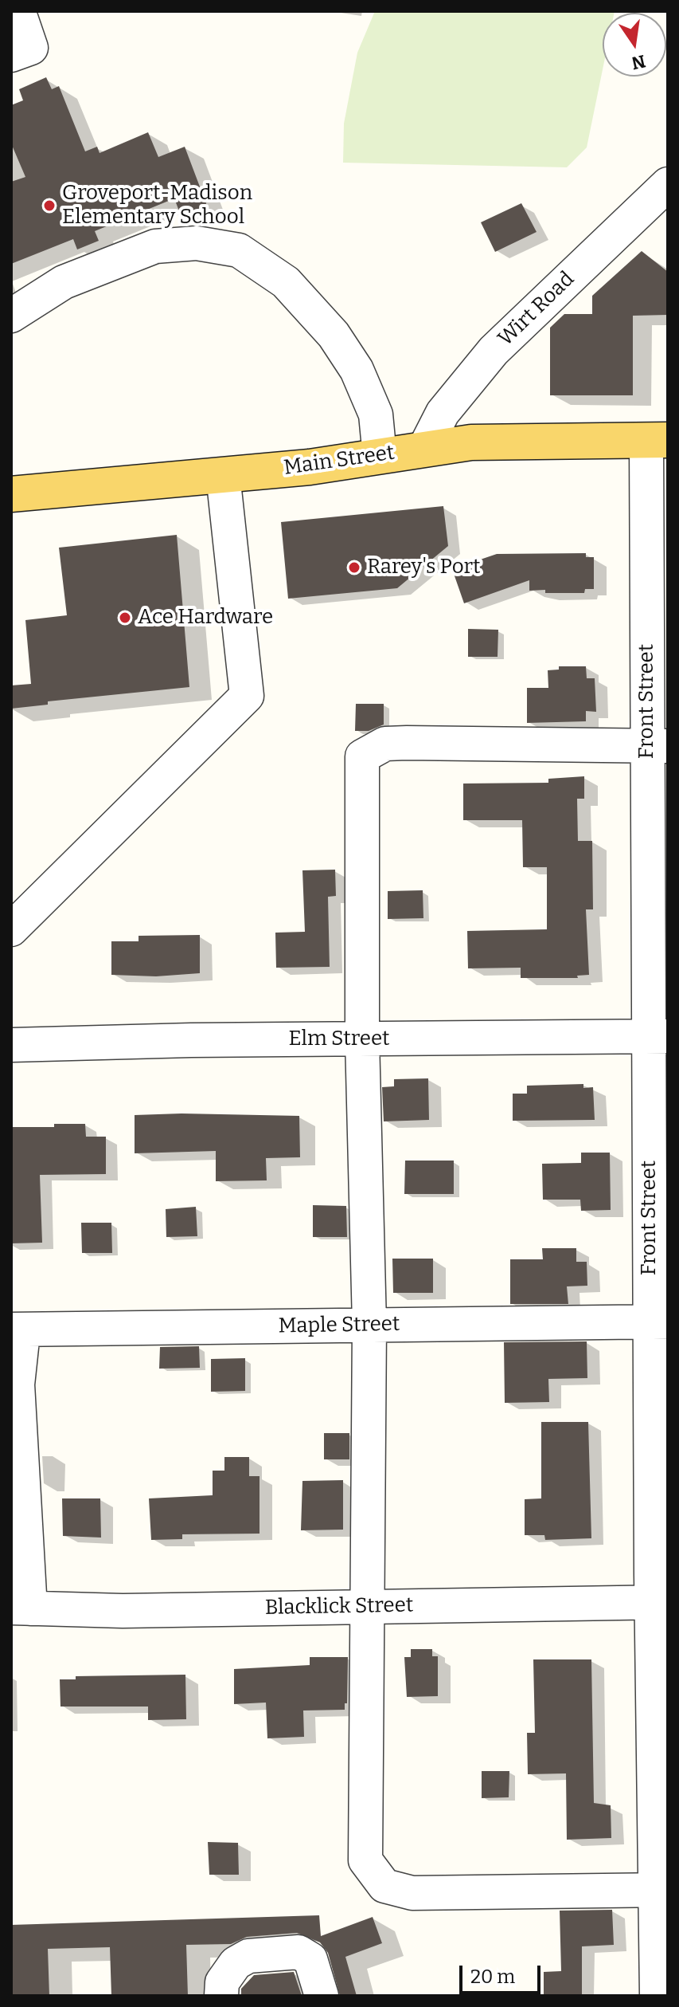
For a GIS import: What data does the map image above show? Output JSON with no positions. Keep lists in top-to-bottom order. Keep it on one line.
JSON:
{"streets":{"main road":["Main Street"],"street":["Wirt Road","Front Street","Elm Street","Maple Street","Blacklick Street"]},"crossings":[["Wirt Road","Main Street"],["Main Street","Front Street"],["Front Street","Elm Street"],["Front Street","Maple Street"],["Front Street","Blacklick Street"]],"places":["Groveport-Madison Elementary School","Rarey's Port","Ace Hardware"],"scale_bar":"20 m","north":"bottom"}
